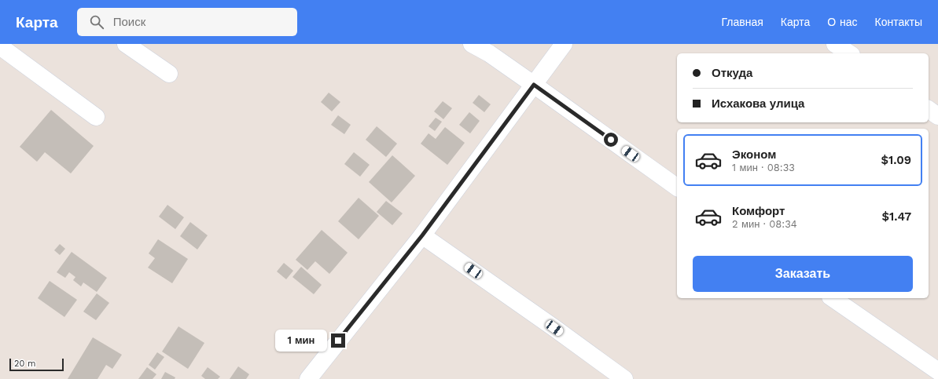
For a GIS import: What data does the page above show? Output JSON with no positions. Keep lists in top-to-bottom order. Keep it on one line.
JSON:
{"scale_bar":"20 m","page":{"header":"Карта","search":"Поиск","nav":["Главная","Карта","О нас","Контакты"],"banner":["Откуда","Исхакова улица"],"list":[{"name":"Эконом","note":"1 мин · 08:33","value":"$1.09"},{"name":"Комфорт","note":"2 мин · 08:34","value":"$1.47"}],"buttons":"Заказать","bubble":"1 мин","scale":"20 m"}}
